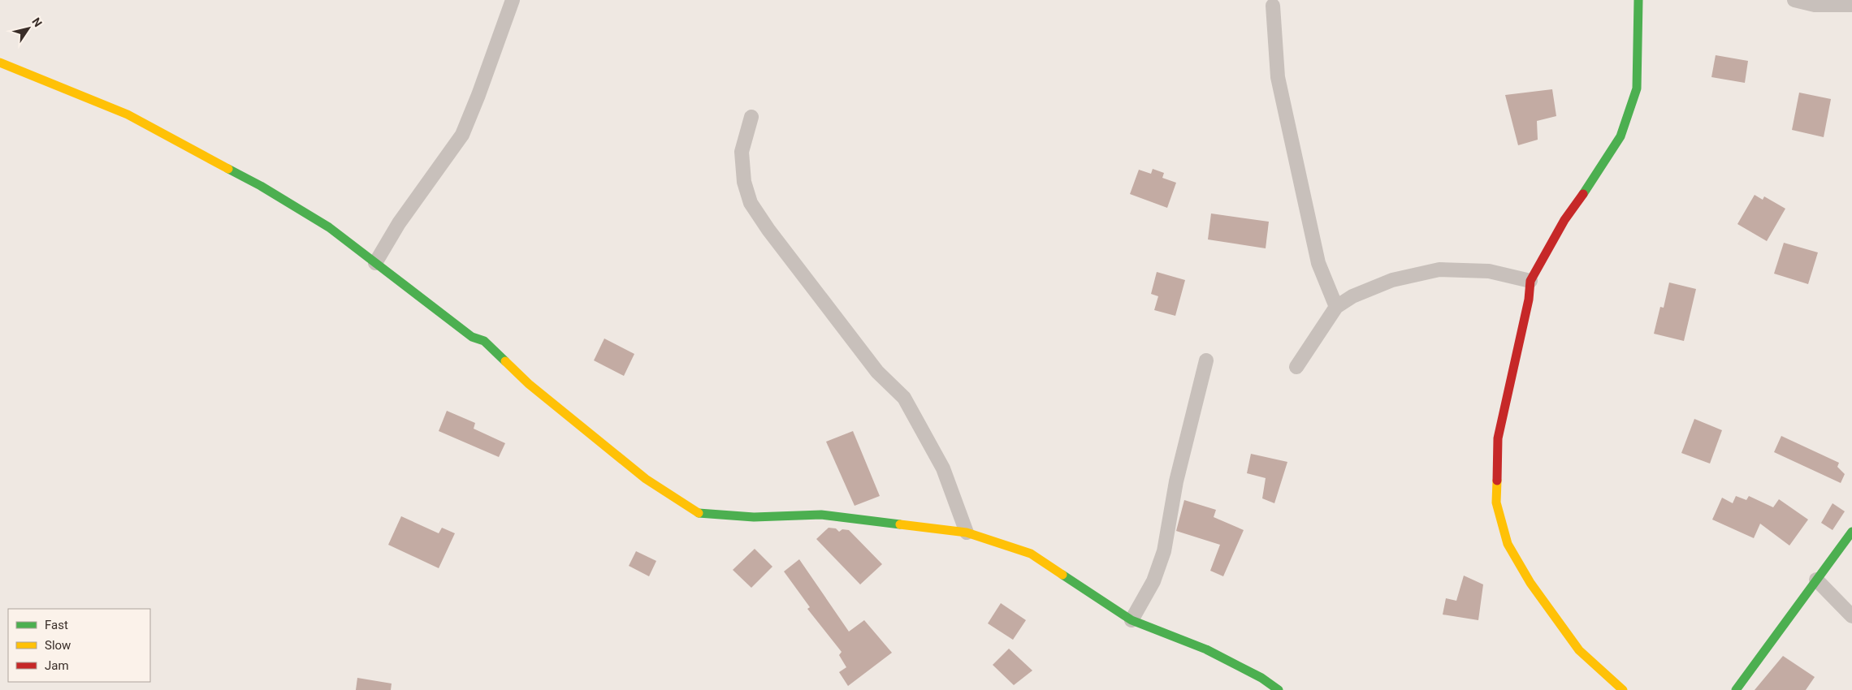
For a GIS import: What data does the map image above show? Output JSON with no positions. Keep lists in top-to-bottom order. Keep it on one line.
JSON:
{"legend":["Fast","Slow","Jam"],"north":"top right"}
